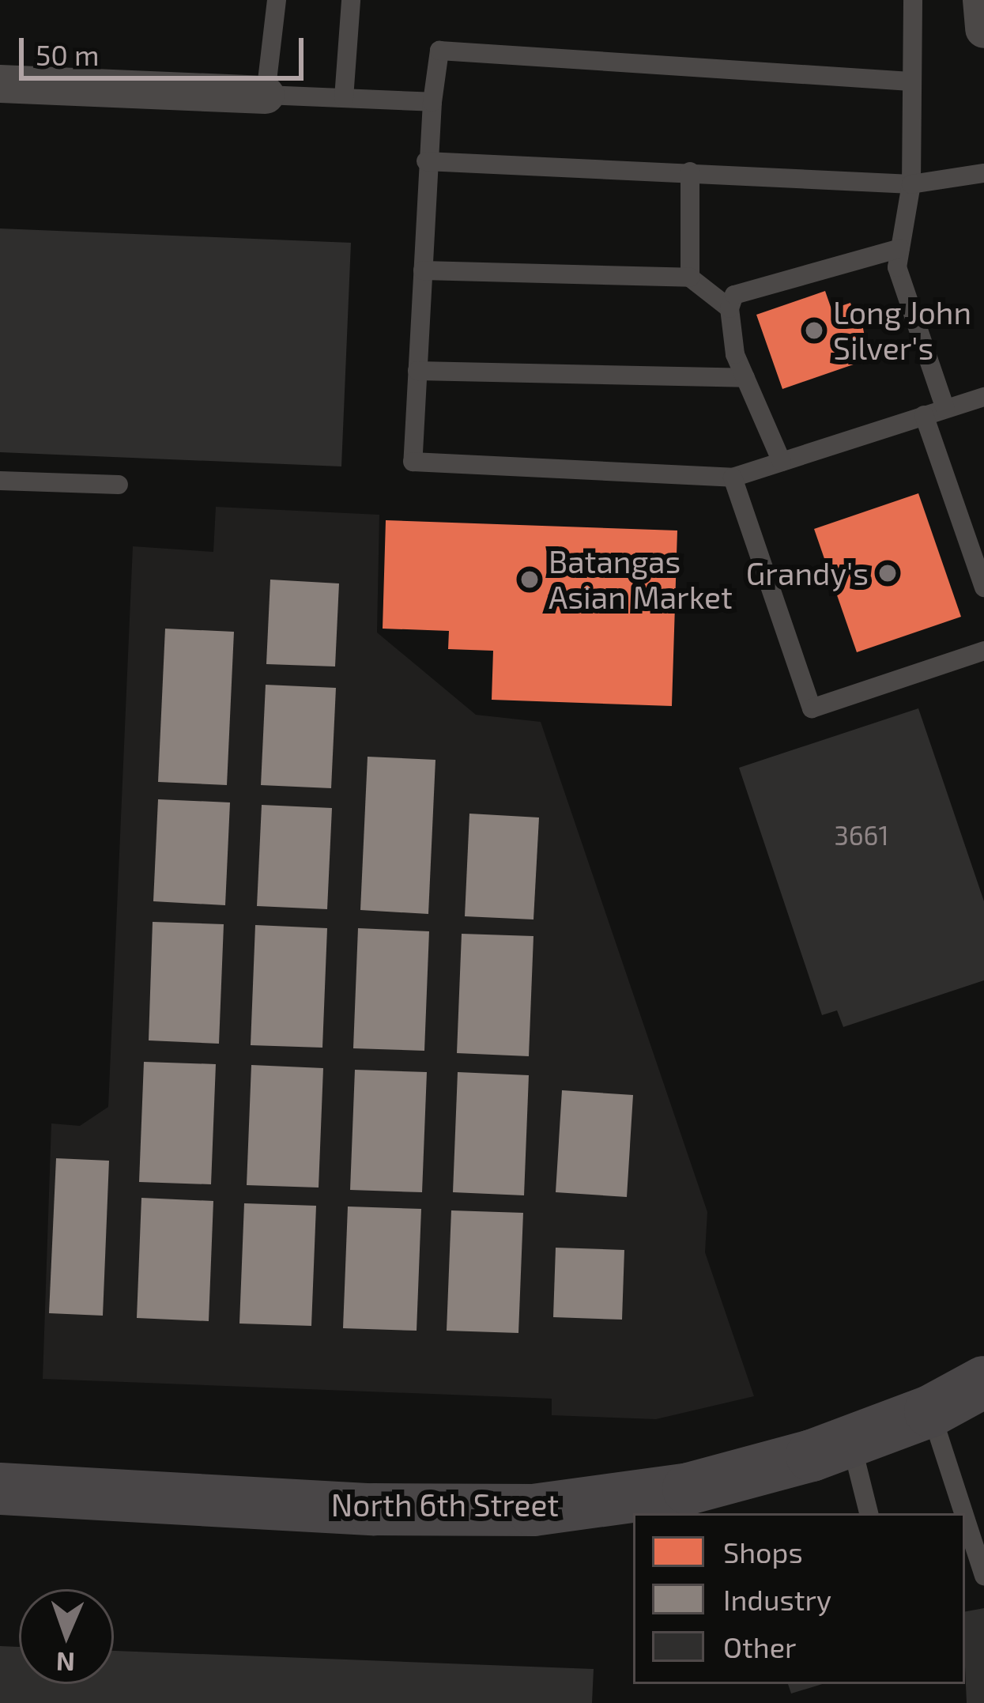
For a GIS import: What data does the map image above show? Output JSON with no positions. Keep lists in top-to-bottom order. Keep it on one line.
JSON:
{"streets":{"main road":["North 6th Street"]},"places":["Long John Silver's","Grandy's","Batangas Asian Market"],"house_numbers":["3661"],"legend":["Shops","Industry","Other"],"scale_bar":"50 m","north":"bottom"}
